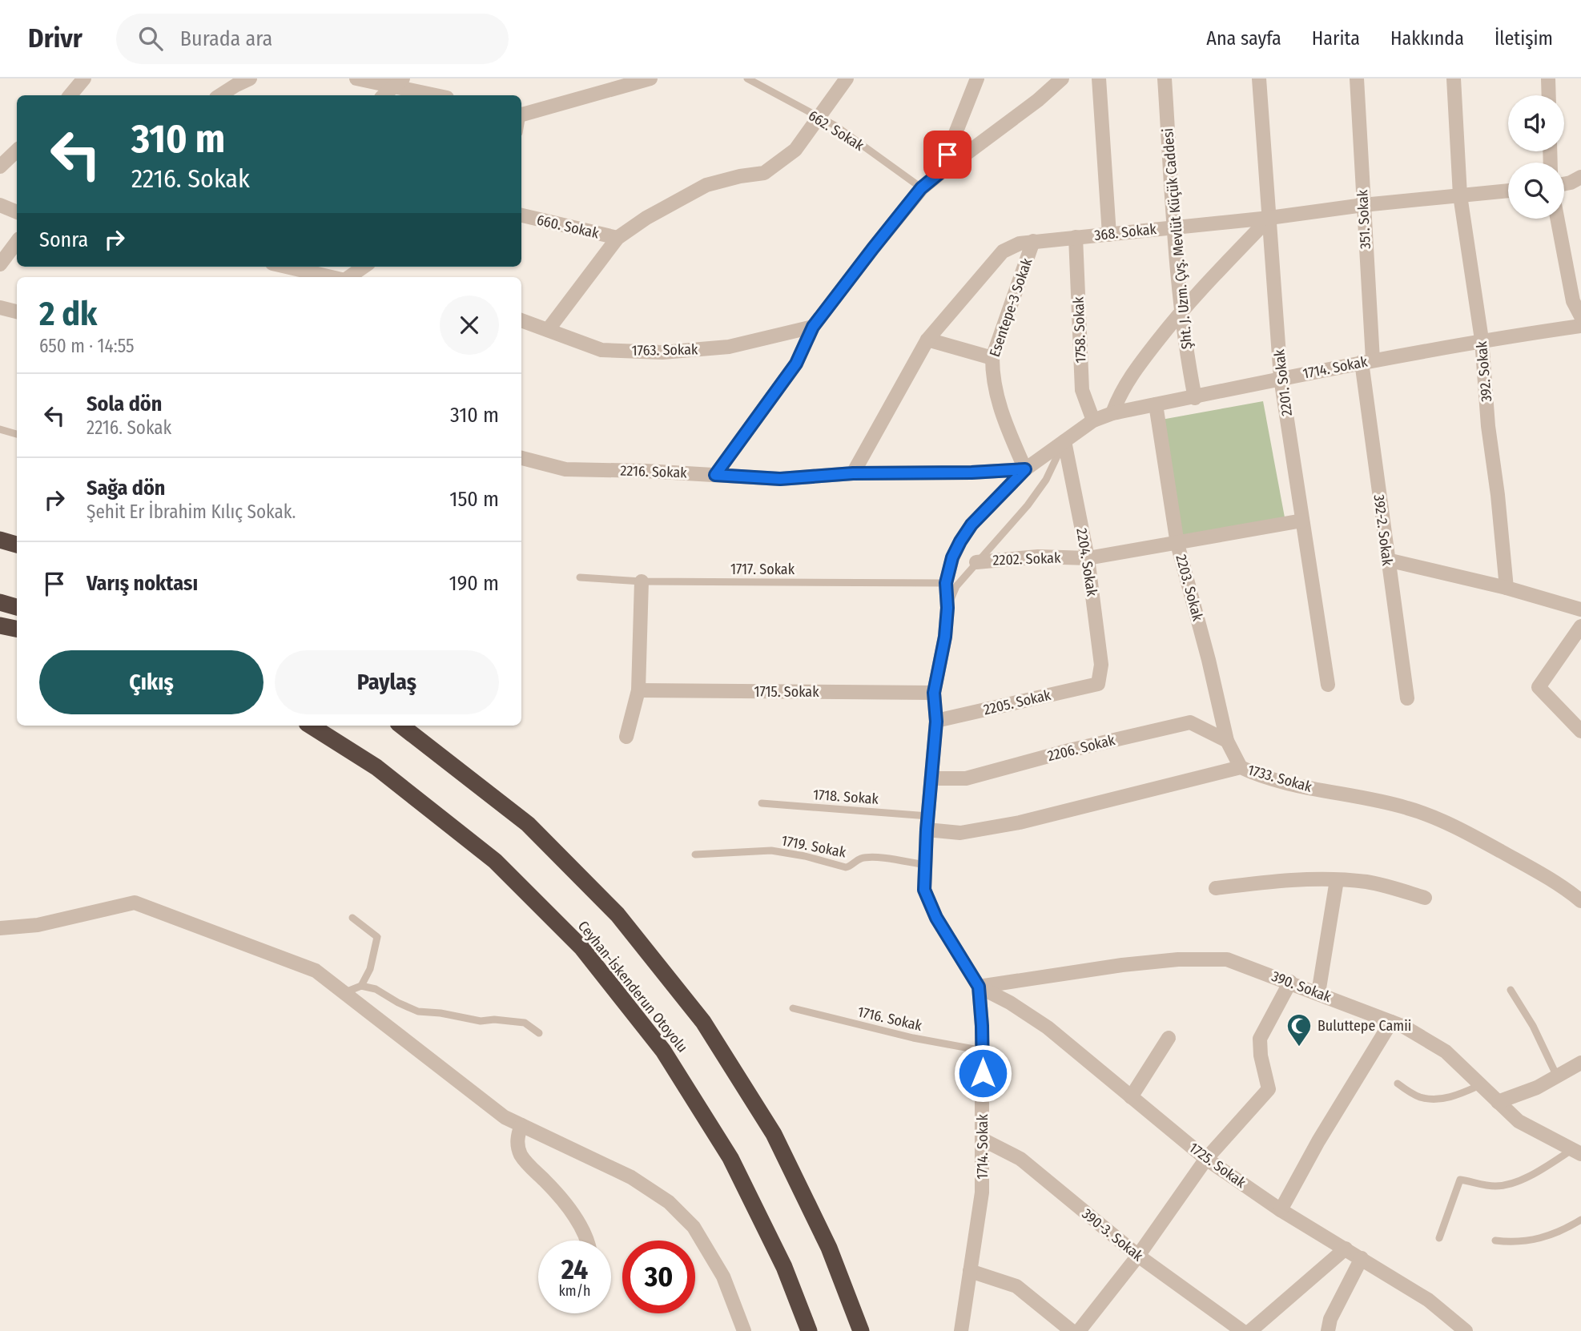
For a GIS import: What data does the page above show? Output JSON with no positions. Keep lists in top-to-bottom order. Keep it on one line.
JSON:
{"streets":{"highway":["Ceyhan-İskenderun Otoyolu"],"street":["351. Sokak","660. Sokak","368. Sokak","Şht. J. Uzm. Çvş. Mevlüt Küçük Caddesi","Esentepe-3 Sokak","1758. Sokak","1763. Sokak","1714. Sokak","392. Sokak","2201. Sokak","2216. Sokak","392-2. Sokak","2202. Sokak","2204. Sokak","2203. Sokak","1715. Sokak","2205. Sokak","2206. Sokak","1733. Sokak","390. Sokak","1725. Sokak","390-3. Sokak"],"lane":["662. Sokak","1717. Sokak","1718. Sokak","1719. Sokak","1716. Sokak"]},"crossings":[["351. Sokak","368. Sokak"],["351. Sokak","1714. Sokak"],["351. Sokak","392-2. Sokak"],["368. Sokak","Şht. J. Uzm. Çvş. Mevlüt Küçük Caddesi"],["368. Sokak","Esentepe-3 Sokak"],["368. Sokak","1758. Sokak"],["368. Sokak","392. Sokak"],["368. Sokak","2201. Sokak"],["368. Sokak","2216. Sokak"],["Şht. J. Uzm. Çvş. Mevlüt Küçük Caddesi","1714. Sokak"],["Esentepe-3 Sokak","1714. Sokak"],["Esentepe-3 Sokak","2216. Sokak"],["1758. Sokak","1714. Sokak"],["1714. Sokak","392. Sokak"],["1714. Sokak","2201. Sokak"],["1714. Sokak","2216. Sokak"],["1714. Sokak","392-2. Sokak"],["1714. Sokak","2202. Sokak"],["1714. Sokak","2204. Sokak"],["1714. Sokak","1717. Sokak"],["1714. Sokak","2203. Sokak"],["1714. Sokak","1715. Sokak"],["1714. Sokak","2205. Sokak"],["1714. Sokak","2206. Sokak"],["1714. Sokak","1733. Sokak"],["1714. Sokak","1718. Sokak"],["1714. Sokak","1719. Sokak"],["1714. Sokak","390. Sokak"],["1714. Sokak","1716. Sokak"],["1714. Sokak","1725. Sokak"],["1714. Sokak","390-3. Sokak"],["2201. Sokak","2202. Sokak"],["2202. Sokak","2204. Sokak"],["2202. Sokak","2203. Sokak"],["2204. Sokak","2205. Sokak"],["2203. Sokak","2206. Sokak"],["2203. Sokak","1733. Sokak"],["1733. Sokak","1718. Sokak"],["390. Sokak","1725. Sokak"]],"places":{"mosque":["Buluttepe Camii"]},"page":{"header":"Drivr","search":"Burada ara","nav":["Ana sayfa","Harita","Hakkında","İletişim"],"turn":["310 m","2216. Sokak"],"then":"Sonra","heading":["2 dk","650 m · 14:55"],"list":[{"name":"Sola dön","note":"2216. Sokak","value":"310 m"},{"name":"Sağa dön","note":"Şehit Er İbrahim Kılıç Sokak.","value":"150 m"},{"name":"Varış noktası","value":"190 m"}],"buttons":["Çıkış","Paylaş"],"speed":"24 km/h","limit":"30"}}
